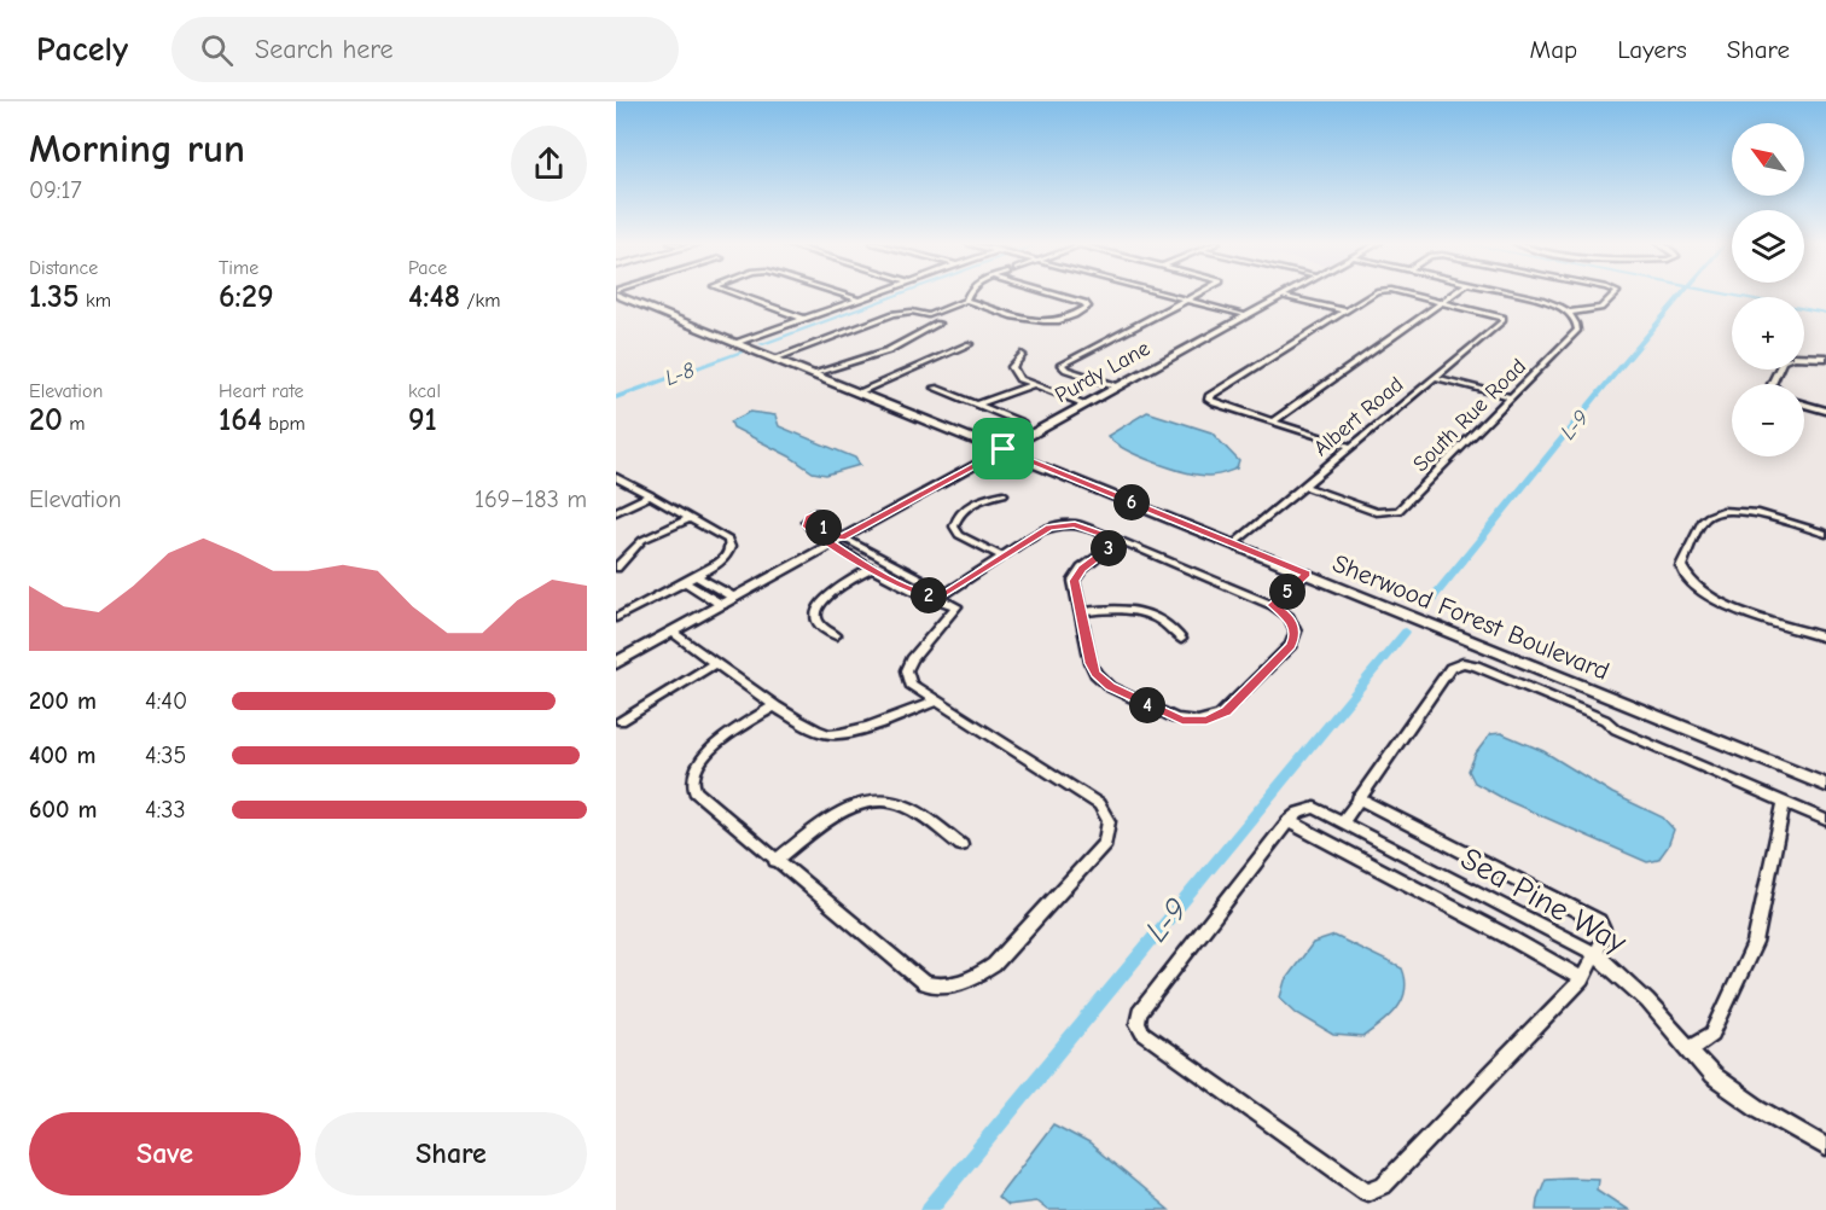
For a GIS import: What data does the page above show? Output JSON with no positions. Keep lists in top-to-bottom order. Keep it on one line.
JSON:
{"streets":{"street":["Purdy Lane","South Rue Road","Albert Road","Sherwood Forest Boulevard","Sea Pine Way"]},"crossings":[["Purdy Lane","Sherwood Forest Boulevard"],["South Rue Road","Albert Road"],["Albert Road","Sherwood Forest Boulevard"]],"water":["L-8","L-9"],"north":"top left","page":{"header":"Pacely","search":"Search here","nav":["Map","Layers","Share"],"heading":["Morning run","09:17"],"map_buttons":["+","−"],"stats":[["Distance","1.35 km"],["Time","6:29"],["Pace","4:48 /km"],["Elevation","20 m"],["Heart rate","164 bpm"],["kcal","91"]],"chart":["Elevation","169–183 m"],"pins":["6","1","3","5","2","4"],"list":[{"name":"200 m","note":"4:40"},{"name":"400 m","note":"4:35"},{"name":"600 m","note":"4:33"}],"buttons":["Save","Share"]}}
